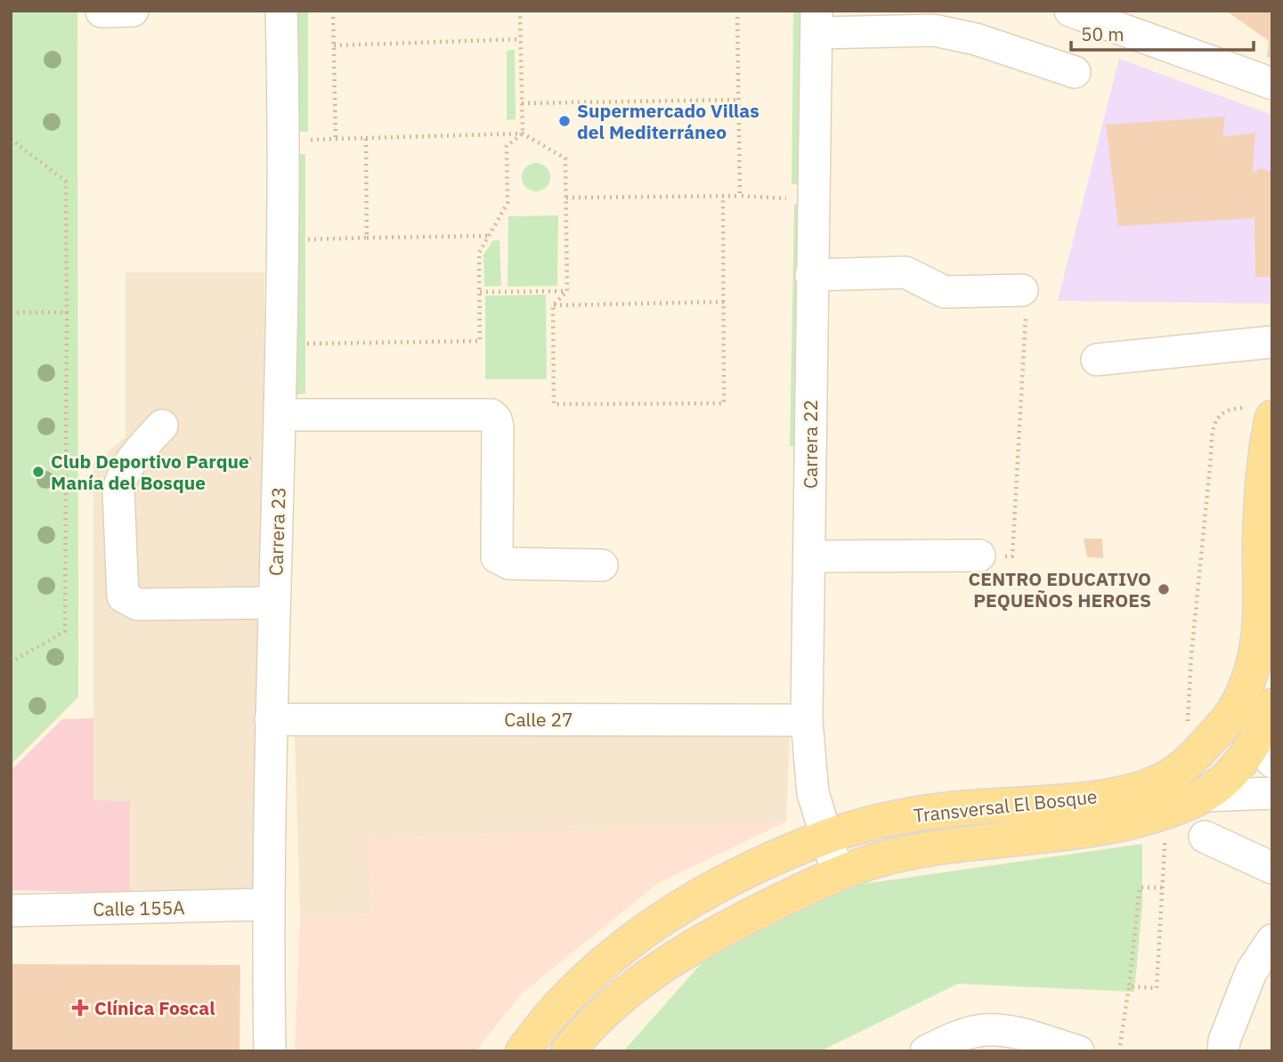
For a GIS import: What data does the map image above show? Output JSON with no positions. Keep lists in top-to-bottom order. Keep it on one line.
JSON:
{"streets":{"main road":["Transversal El Bosque"],"street":["Carrera 22","Carrera 23","Calle 27","Calle 155A"]},"crossings":[["Carrera 22","Calle 27"],["Carrera 22","Transversal El Bosque"],["Carrera 23","Calle 27"],["Carrera 23","Calle 155A"]],"places":{"other":["Supermercado Villas del Mediterráneo","Club Deportivo Parque Manía del Bosque","CENTRO EDUCATIVO PEQUEÑOS HEROES"],"health":["Clínica Foscal"]},"scale_bar":"50 m"}
